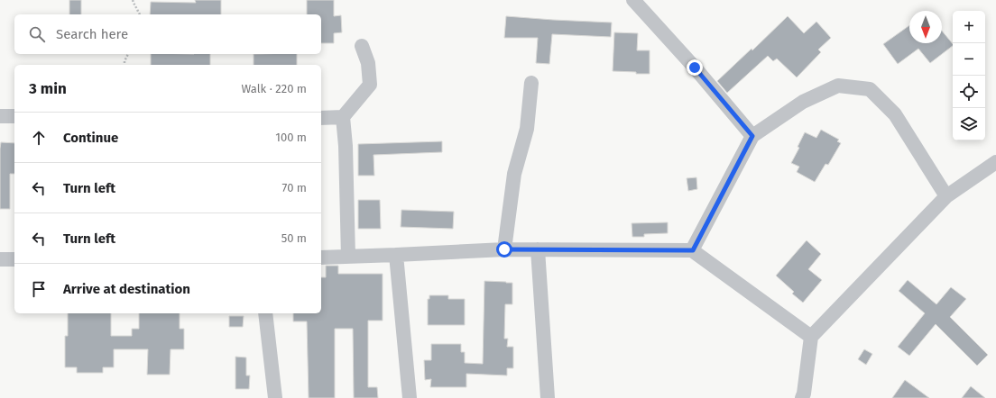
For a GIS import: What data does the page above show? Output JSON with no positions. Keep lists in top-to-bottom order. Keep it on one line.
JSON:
{"north":"bottom","page":{"map_buttons":["+","−"],"search":"Search here","heading":["3 min","Walk · 220 m"],"list":[["Continue","100 m"],["Turn left","70 m"],["Turn left","50 m"],"Arrive at destination"]}}
